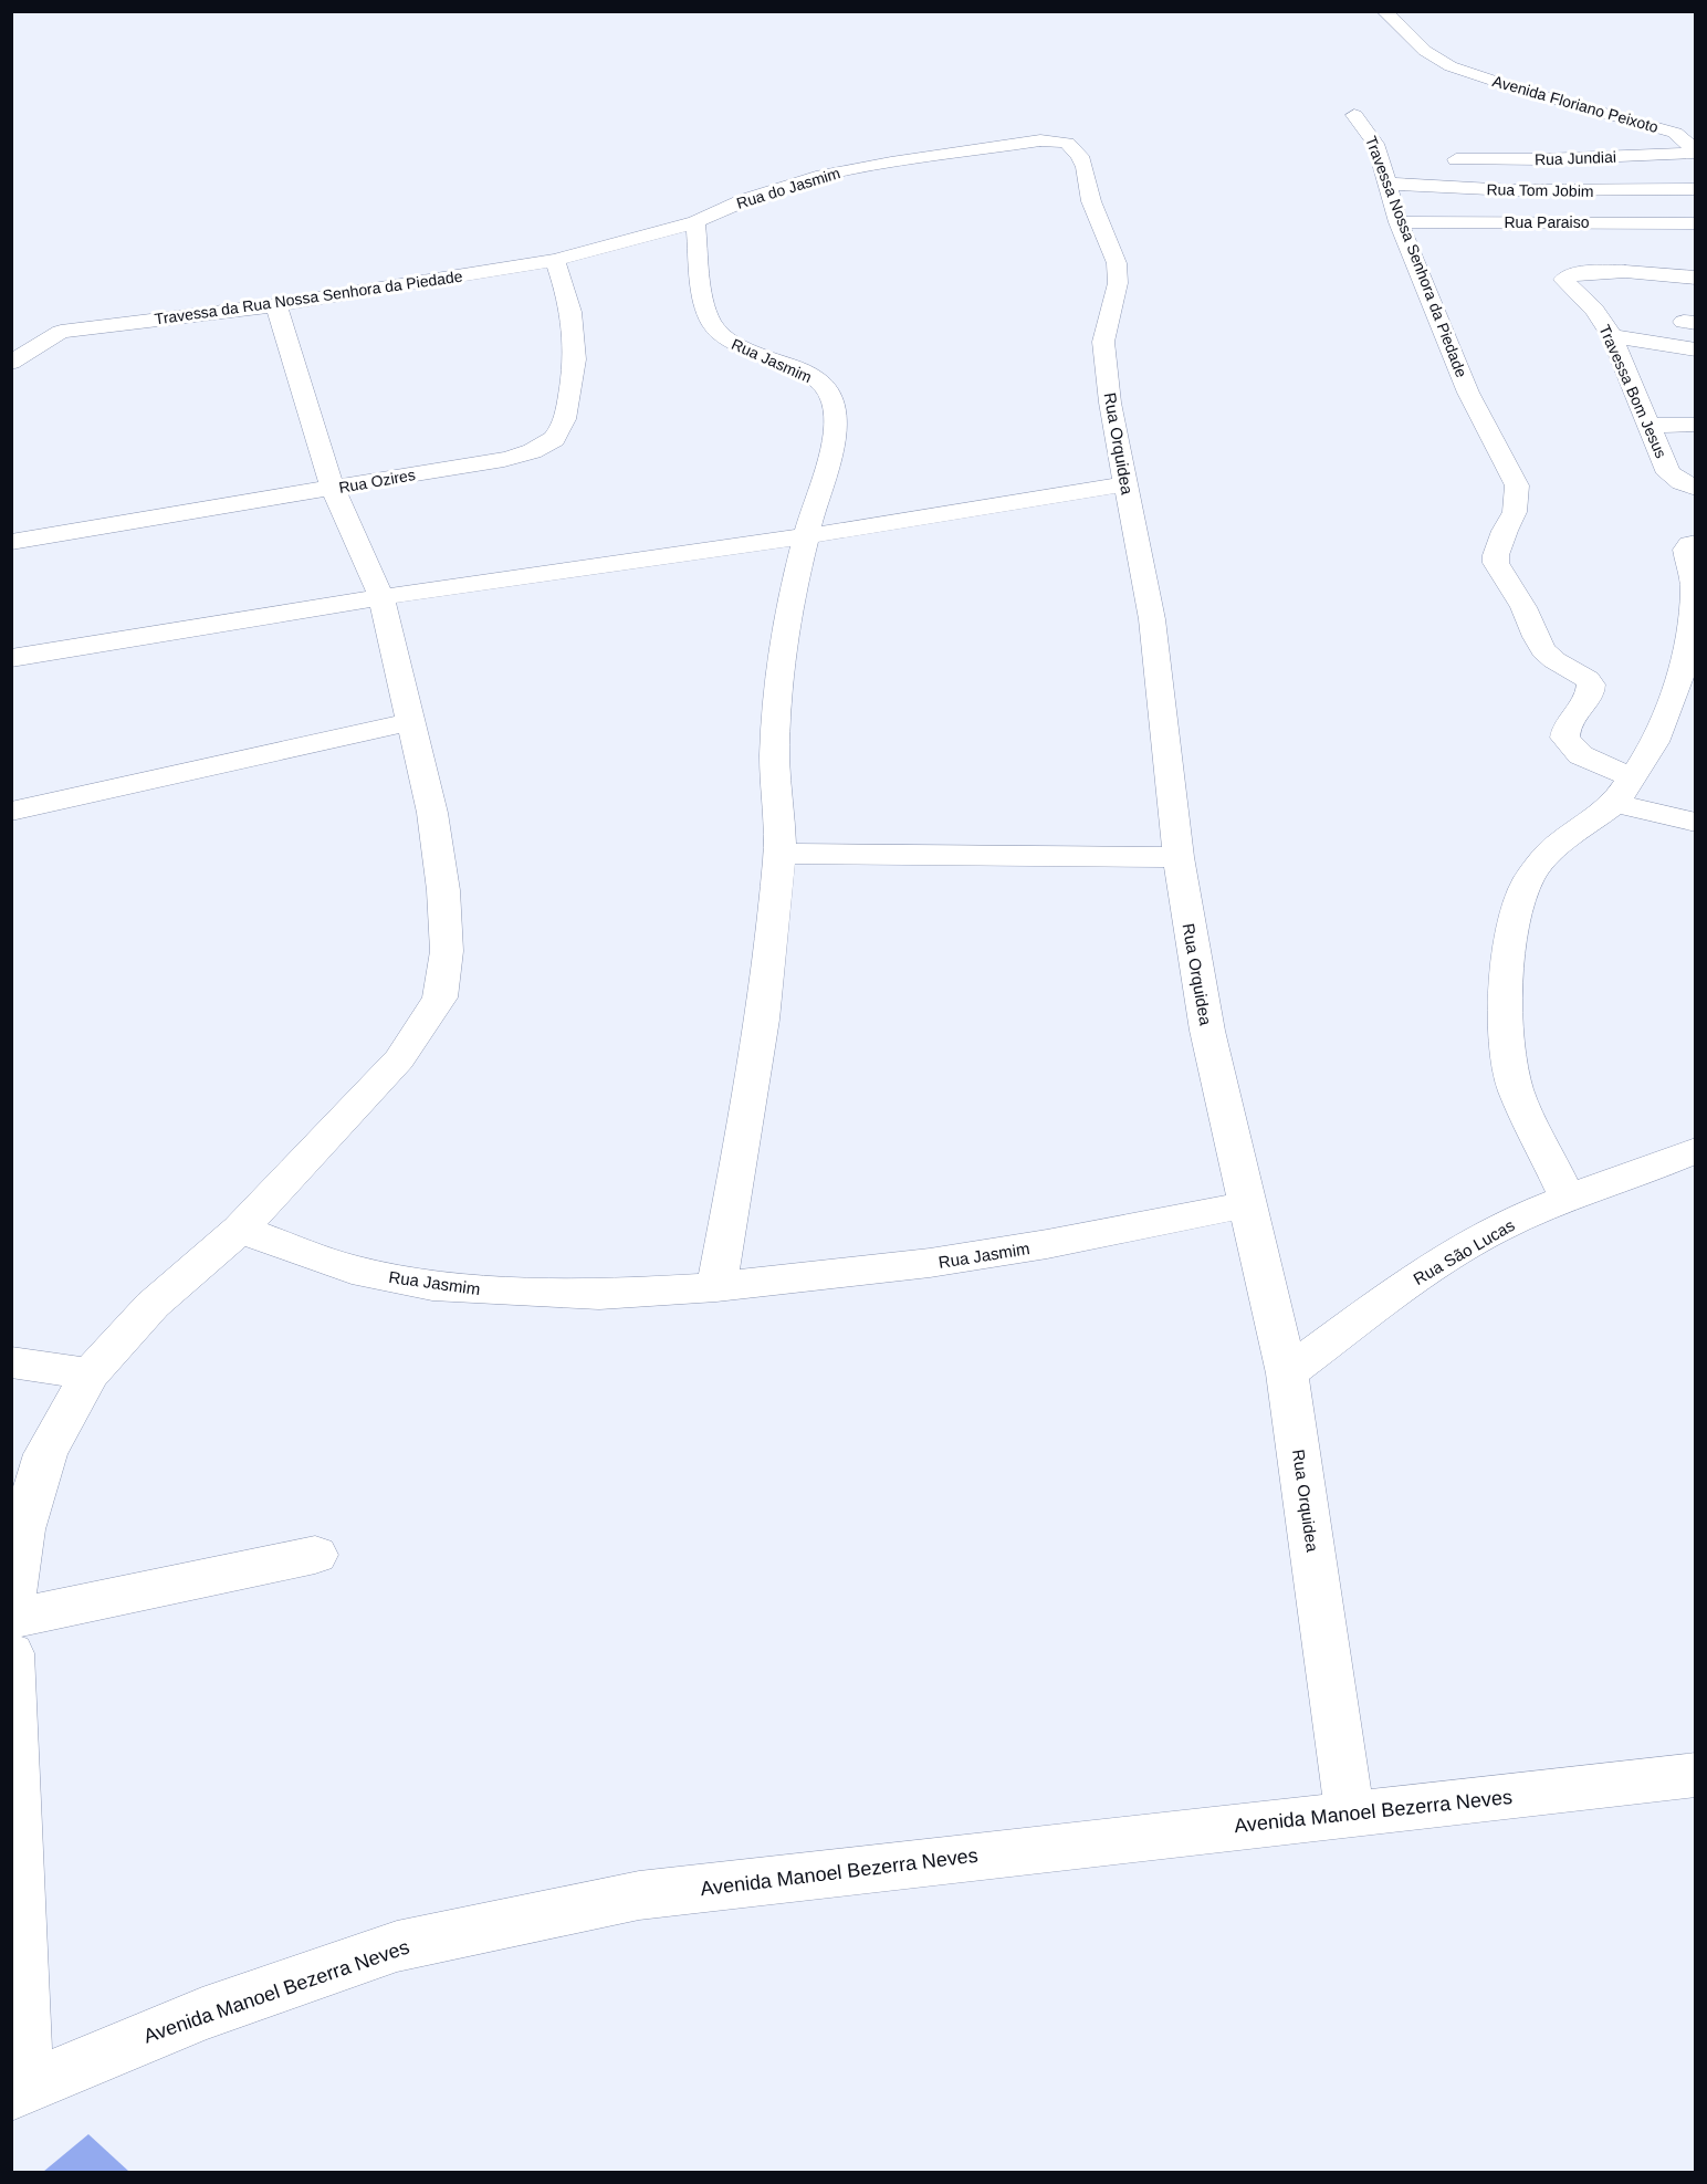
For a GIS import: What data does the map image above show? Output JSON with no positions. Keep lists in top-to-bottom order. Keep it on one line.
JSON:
{"streets":{"street":["Avenida Floriano Peixoto","Rua Jundiai","Rua do Jasmim","Rua Tom Jobim","Rua Paraiso","Travessa Nossa Senhora da Piedade","Travessa da Rua Nossa Senhora da Piedade","Rua Jasmim","Travessa Bom Jesus","Rua Orquidea","Rua Ozires","Rua São Lucas","Avenida Manoel Bezerra Neves"]},"crossings":[["Avenida Floriano Peixoto","Rua Jundiai"],["Rua do Jasmim","Travessa da Rua Nossa Senhora da Piedade"],["Rua do Jasmim","Rua Jasmim"],["Rua do Jasmim","Rua Orquidea"],["Rua do Jasmim","Rua Ozires"],["Rua Tom Jobim","Travessa Nossa Senhora da Piedade"],["Rua Paraiso","Travessa Nossa Senhora da Piedade"],["Travessa da Rua Nossa Senhora da Piedade","Rua Ozires"],["Rua Jasmim","Rua Orquidea"],["Rua Orquidea","Rua São Lucas"],["Rua Orquidea","Avenida Manoel Bezerra Neves"]]}
